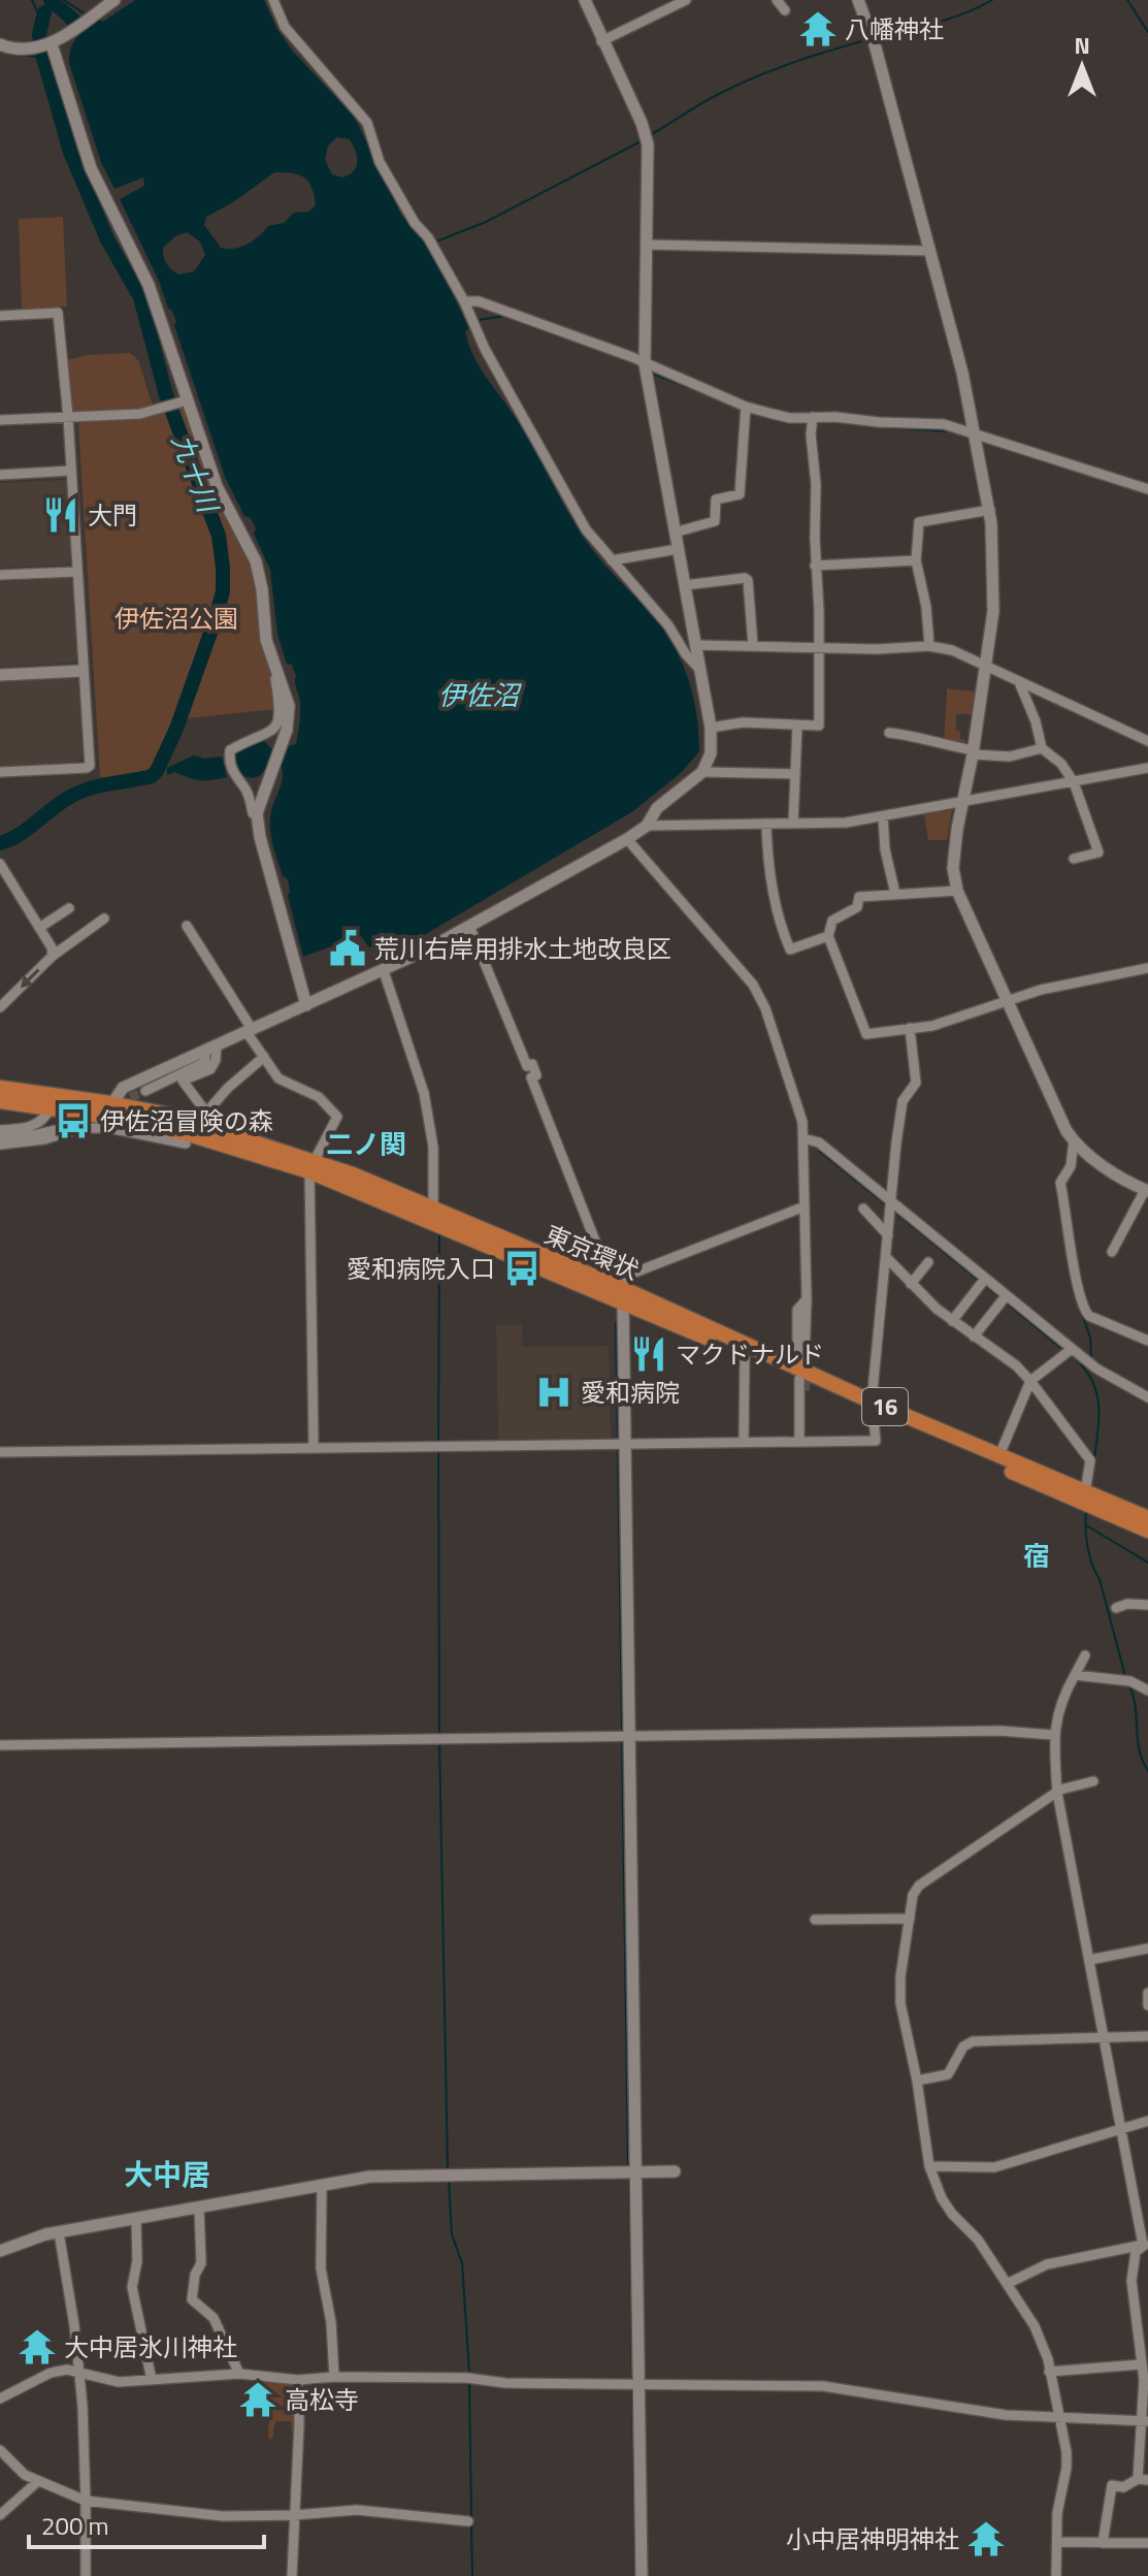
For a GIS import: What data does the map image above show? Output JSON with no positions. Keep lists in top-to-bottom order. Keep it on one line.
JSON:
{"streets":{"highway":["東京環状","16"]},"districts":["二ノ関","宿","大中居"],"water":["九十川","伊佐沼"],"parks":["伊佐沼公園"],"places":{"temple":["八幡神社","大中居氷川神社","高松寺","小中居神明神社"],"restaurant":["大門","マクドナルド"],"public building":["荒川右岸用排水土地改良区"],"bus stop":["伊佐沼冒険の森","愛和病院入口"],"hospital":["愛和病院"]},"scale_bar":"200 m","north":"top"}
